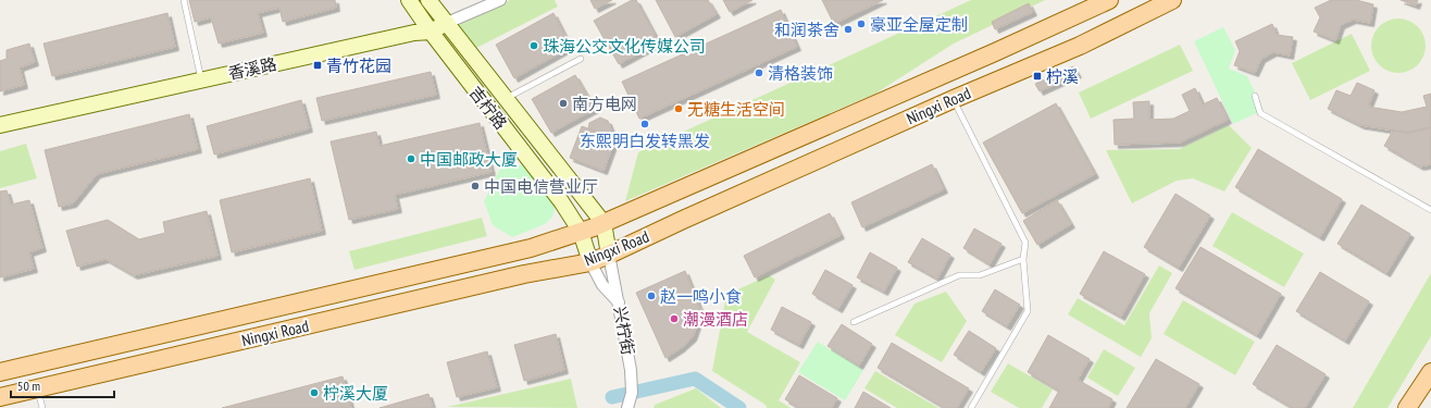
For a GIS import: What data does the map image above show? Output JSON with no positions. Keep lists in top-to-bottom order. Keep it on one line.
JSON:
{"streets":{"main road":["香溪路","Ningxi Road","吉柠路"],"street":["兴柠街"]},"crossings":[["香溪路","吉柠路"],["Ningxi Road","吉柠路"],["Ningxi Road","兴柠街"]],"places":{"other":["豪亚全屋定制","和润茶舍","珠海公交文化传媒公司","清格装饰","南方电网","无糖生活空间","东熙明白发转黑发","中国邮政大厦","中国电信营业厅","赵一鸣小食","潮漫酒店","柠溪大厦"],"transit":["青竹花园","柠溪"]},"scale_bar":"50 m"}
